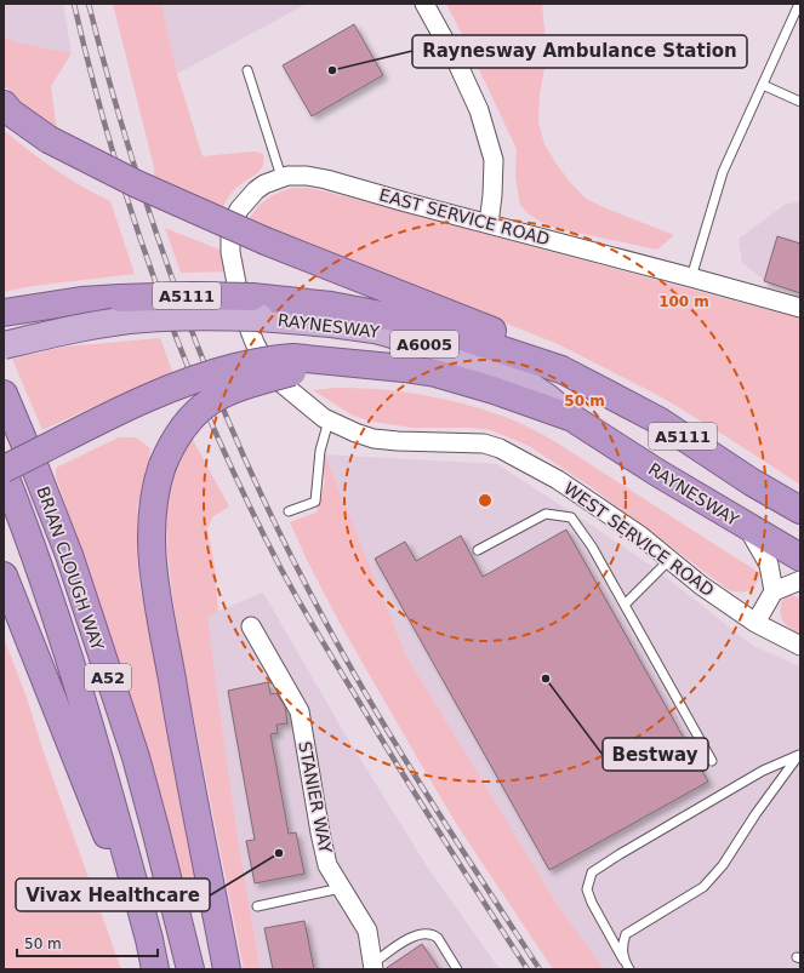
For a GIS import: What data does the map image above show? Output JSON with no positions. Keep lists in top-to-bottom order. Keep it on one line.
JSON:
{"streets":{"highway":["A5111","RAYNESWAY","BRIAN CLOUGH WAY","A52"],"main road":["A6005"],"street":["EAST SERVICE ROAD","WEST SERVICE ROAD","STANIER WAY"]},"crossings":[["EAST SERVICE ROAD","RAYNESWAY"],["EAST SERVICE ROAD","WEST SERVICE ROAD"],["A5111","RAYNESWAY"],["RAYNESWAY","WEST SERVICE ROAD"]],"places":["Raynesway Ambulance Station","Bestway","Vivax Healthcare"],"scale_bar":"50 m","rings":["100 m","50 m"]}
